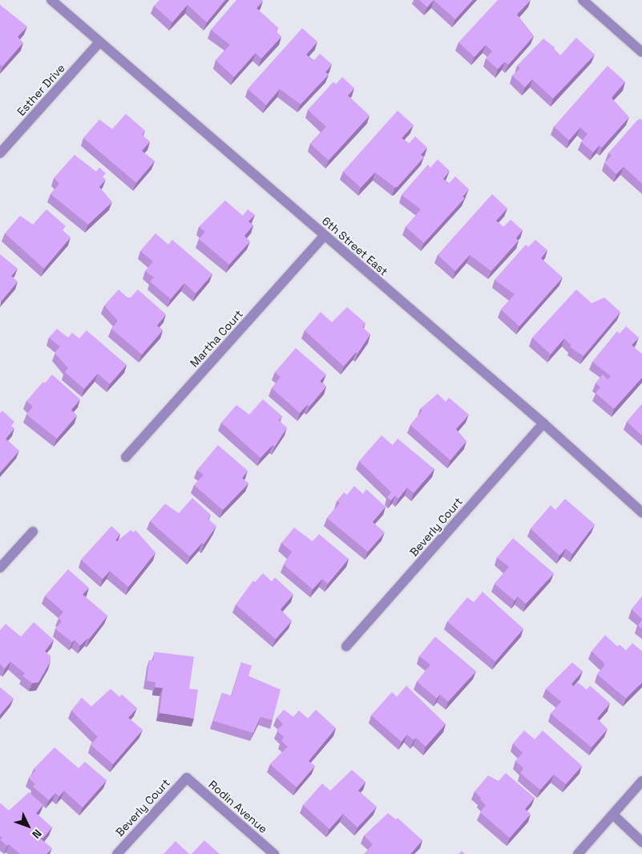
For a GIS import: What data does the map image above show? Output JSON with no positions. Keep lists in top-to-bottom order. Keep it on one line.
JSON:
{"streets":{"street":["Esther Drive","6th Street East","Martha Court","Beverly Court","Rodin Avenue"]},"crossings":[["Esther Drive","6th Street East"],["6th Street East","Martha Court"],["6th Street East","Beverly Court"],["Beverly Court","Rodin Avenue"]],"north":"bottom right"}
